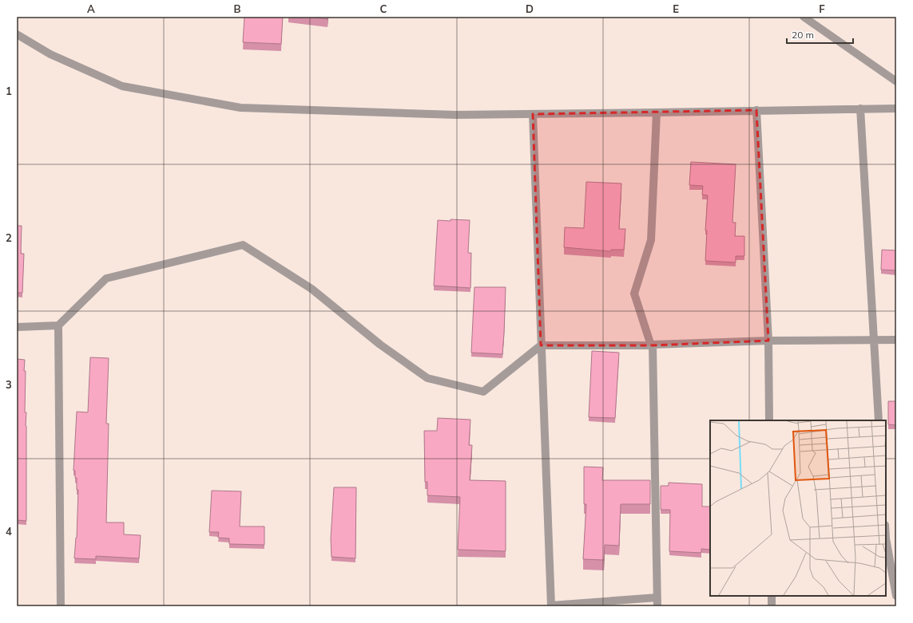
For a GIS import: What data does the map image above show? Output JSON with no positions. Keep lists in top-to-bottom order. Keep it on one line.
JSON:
{"scale_bar":"20 m","grid":{"columns":["A","B","C","D","E","F"],"rows":["1","2","3","4"]}}
